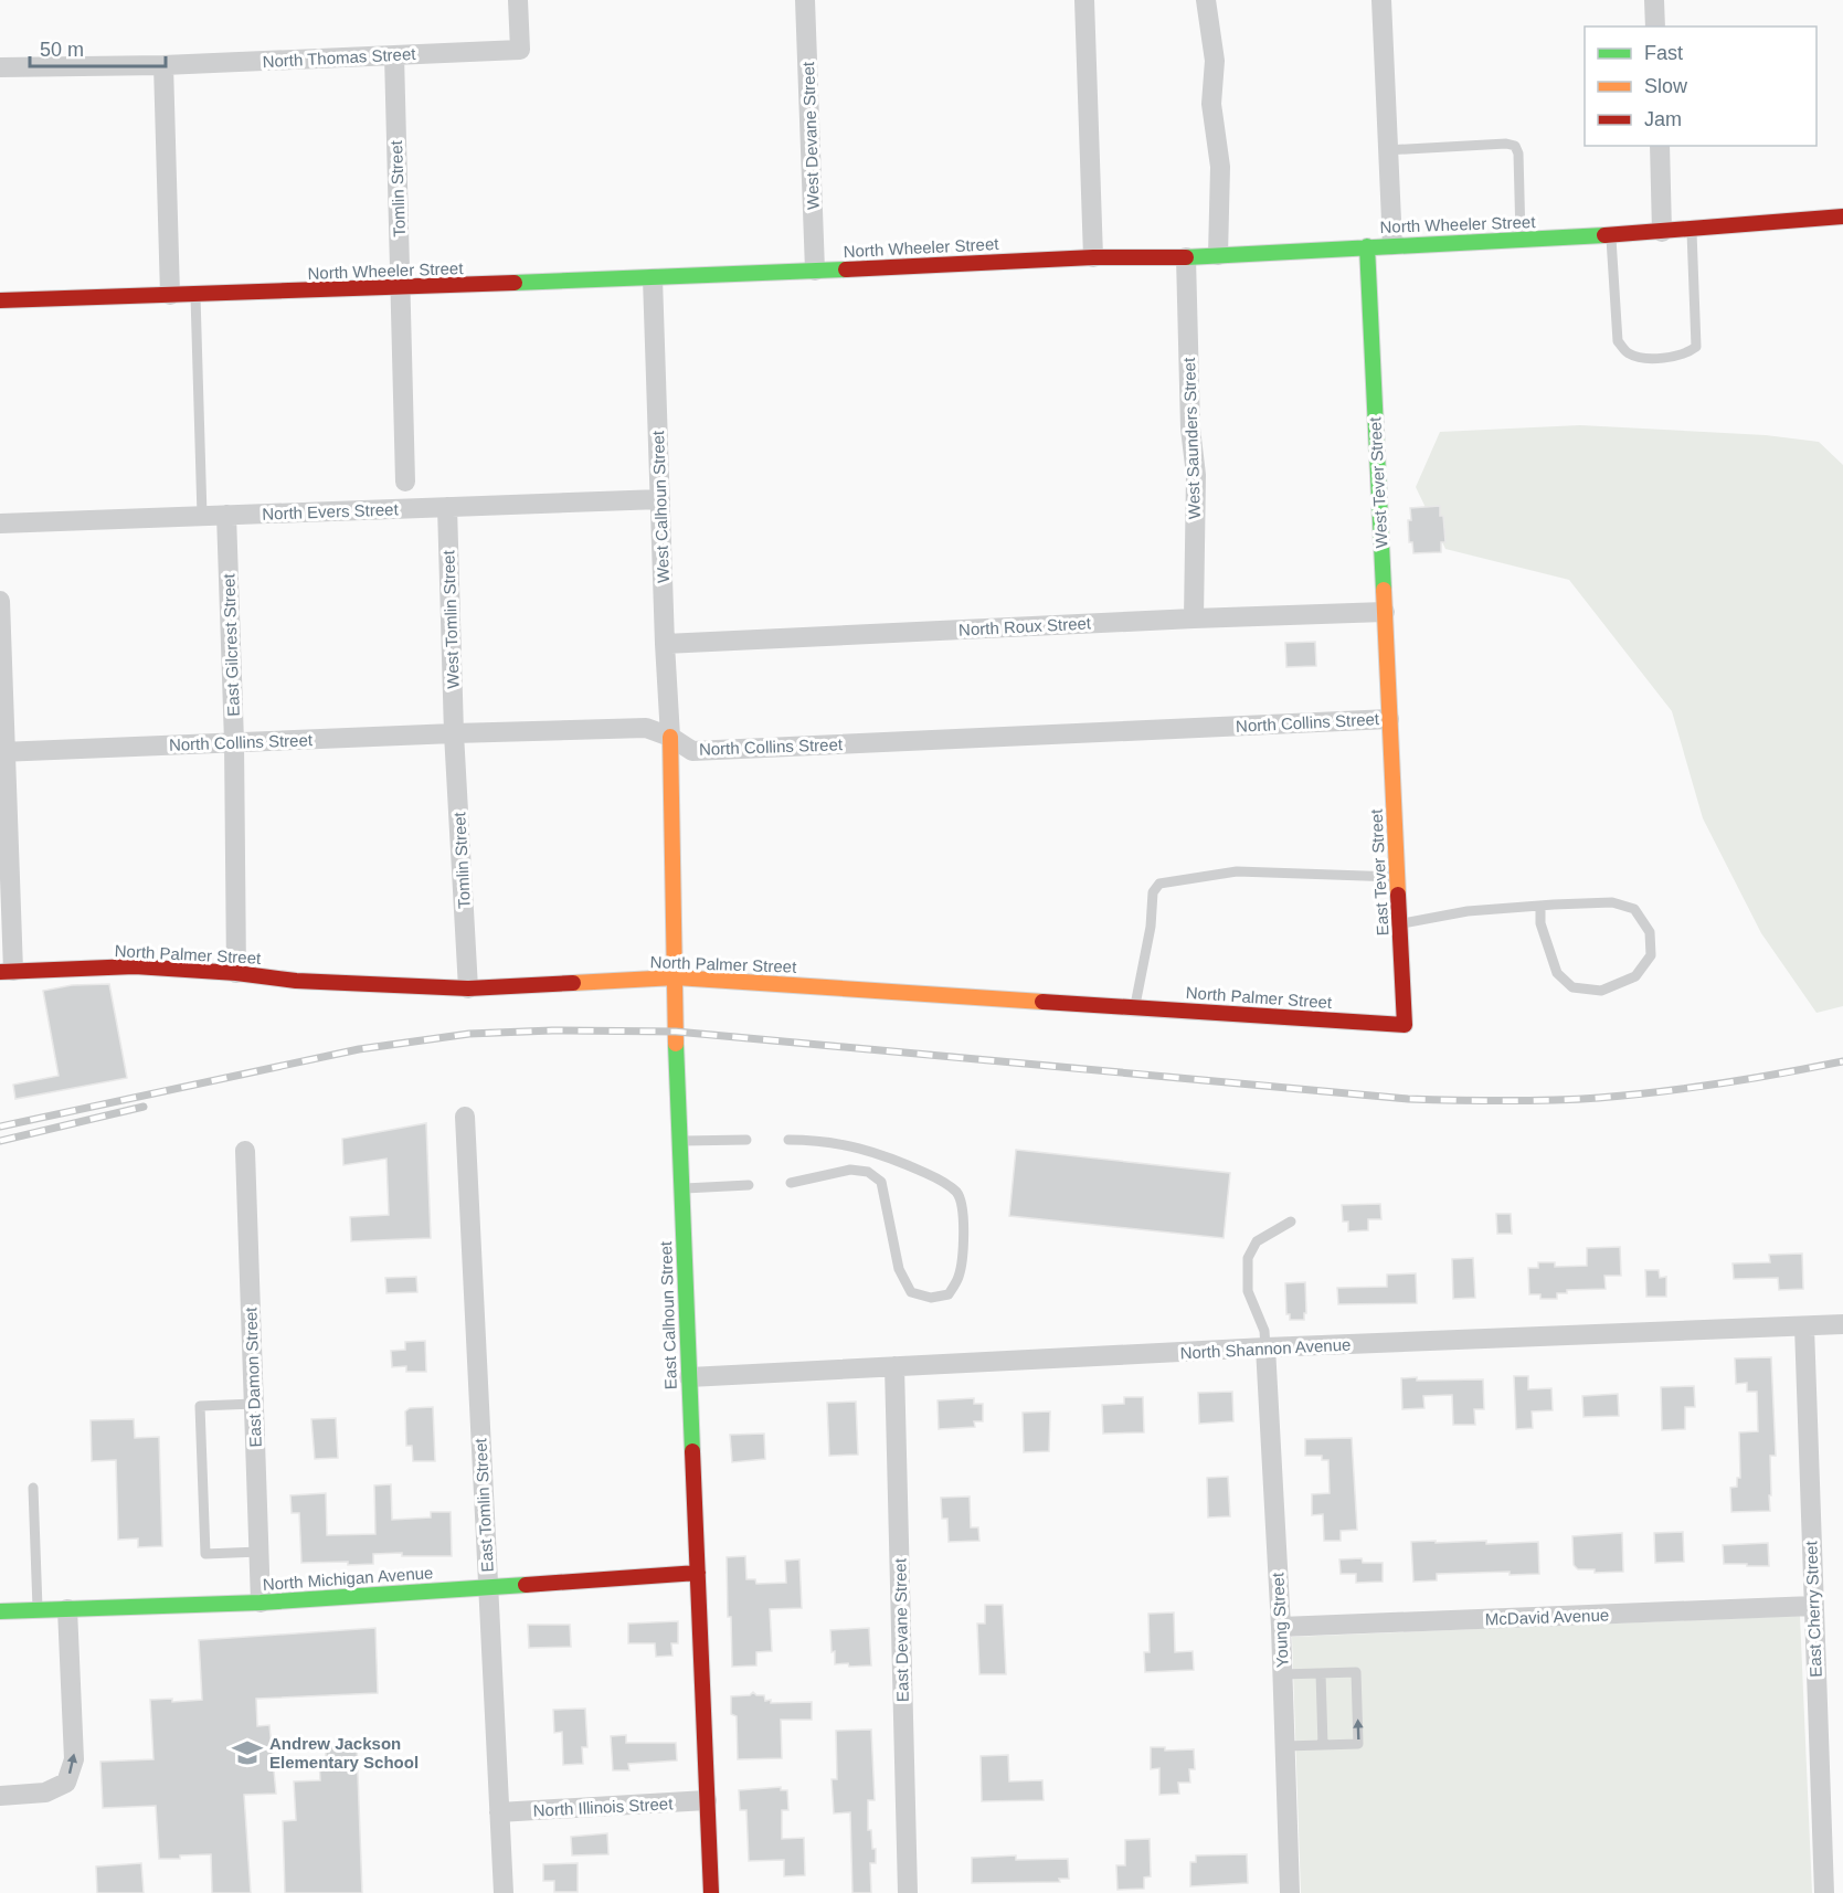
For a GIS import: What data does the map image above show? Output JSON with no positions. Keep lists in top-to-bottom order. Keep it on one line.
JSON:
{"streets":{"street":["North Thomas Street","West Devane Street","Tomlin Street","North Wheeler Street","West Saunders Street","West Tever Street","West Calhoun Street","North Evers Street","West Tomlin Street","North Roux Street","East Gilcrest Street","North Collins Street","East Tever Street","North Palmer Street","East Calhoun Street","North Shannon Avenue","East Damon Street","East Tomlin Street","North Michigan Avenue","East Cherry Street","McDavid Avenue","Young Street","East Devane Street","North Illinois Street"]},"crossings":[["North Thomas Street","Tomlin Street"],["West Devane Street","North Wheeler Street"],["Tomlin Street","North Wheeler Street"],["Tomlin Street","West Tomlin Street"],["Tomlin Street","North Collins Street"],["Tomlin Street","North Palmer Street"],["North Wheeler Street","West Saunders Street"],["North Wheeler Street","West Tever Street"],["North Wheeler Street","West Calhoun Street"],["West Saunders Street","North Roux Street"],["West Tever Street","North Roux Street"],["West Tever Street","North Collins Street"],["West Tever Street","East Tever Street"],["West Calhoun Street","North Evers Street"],["West Calhoun Street","North Roux Street"],["West Calhoun Street","North Collins Street"],["West Calhoun Street","East Calhoun Street"],["North Evers Street","West Tomlin Street"],["North Evers Street","East Gilcrest Street"],["West Tomlin Street","North Collins Street"],["East Gilcrest Street","North Collins Street"],["East Gilcrest Street","North Palmer Street"],["North Collins Street","East Tever Street"],["North Collins Street","East Calhoun Street"],["East Tever Street","North Palmer Street"],["North Palmer Street","East Calhoun Street"],["East Calhoun Street","North Shannon Avenue"],["East Calhoun Street","North Michigan Avenue"],["East Calhoun Street","North Illinois Street"],["North Shannon Avenue","East Cherry Street"],["North Shannon Avenue","Young Street"],["North Shannon Avenue","East Devane Street"],["East Damon Street","North Michigan Avenue"],["East Tomlin Street","North Michigan Avenue"],["East Tomlin Street","North Illinois Street"],["East Cherry Street","McDavid Avenue"],["McDavid Avenue","Young Street"]],"places":{"school or university":["Andrew Jackson Elementary School"]},"legend":["Fast","Slow","Jam"],"scale_bar":"50 m"}
